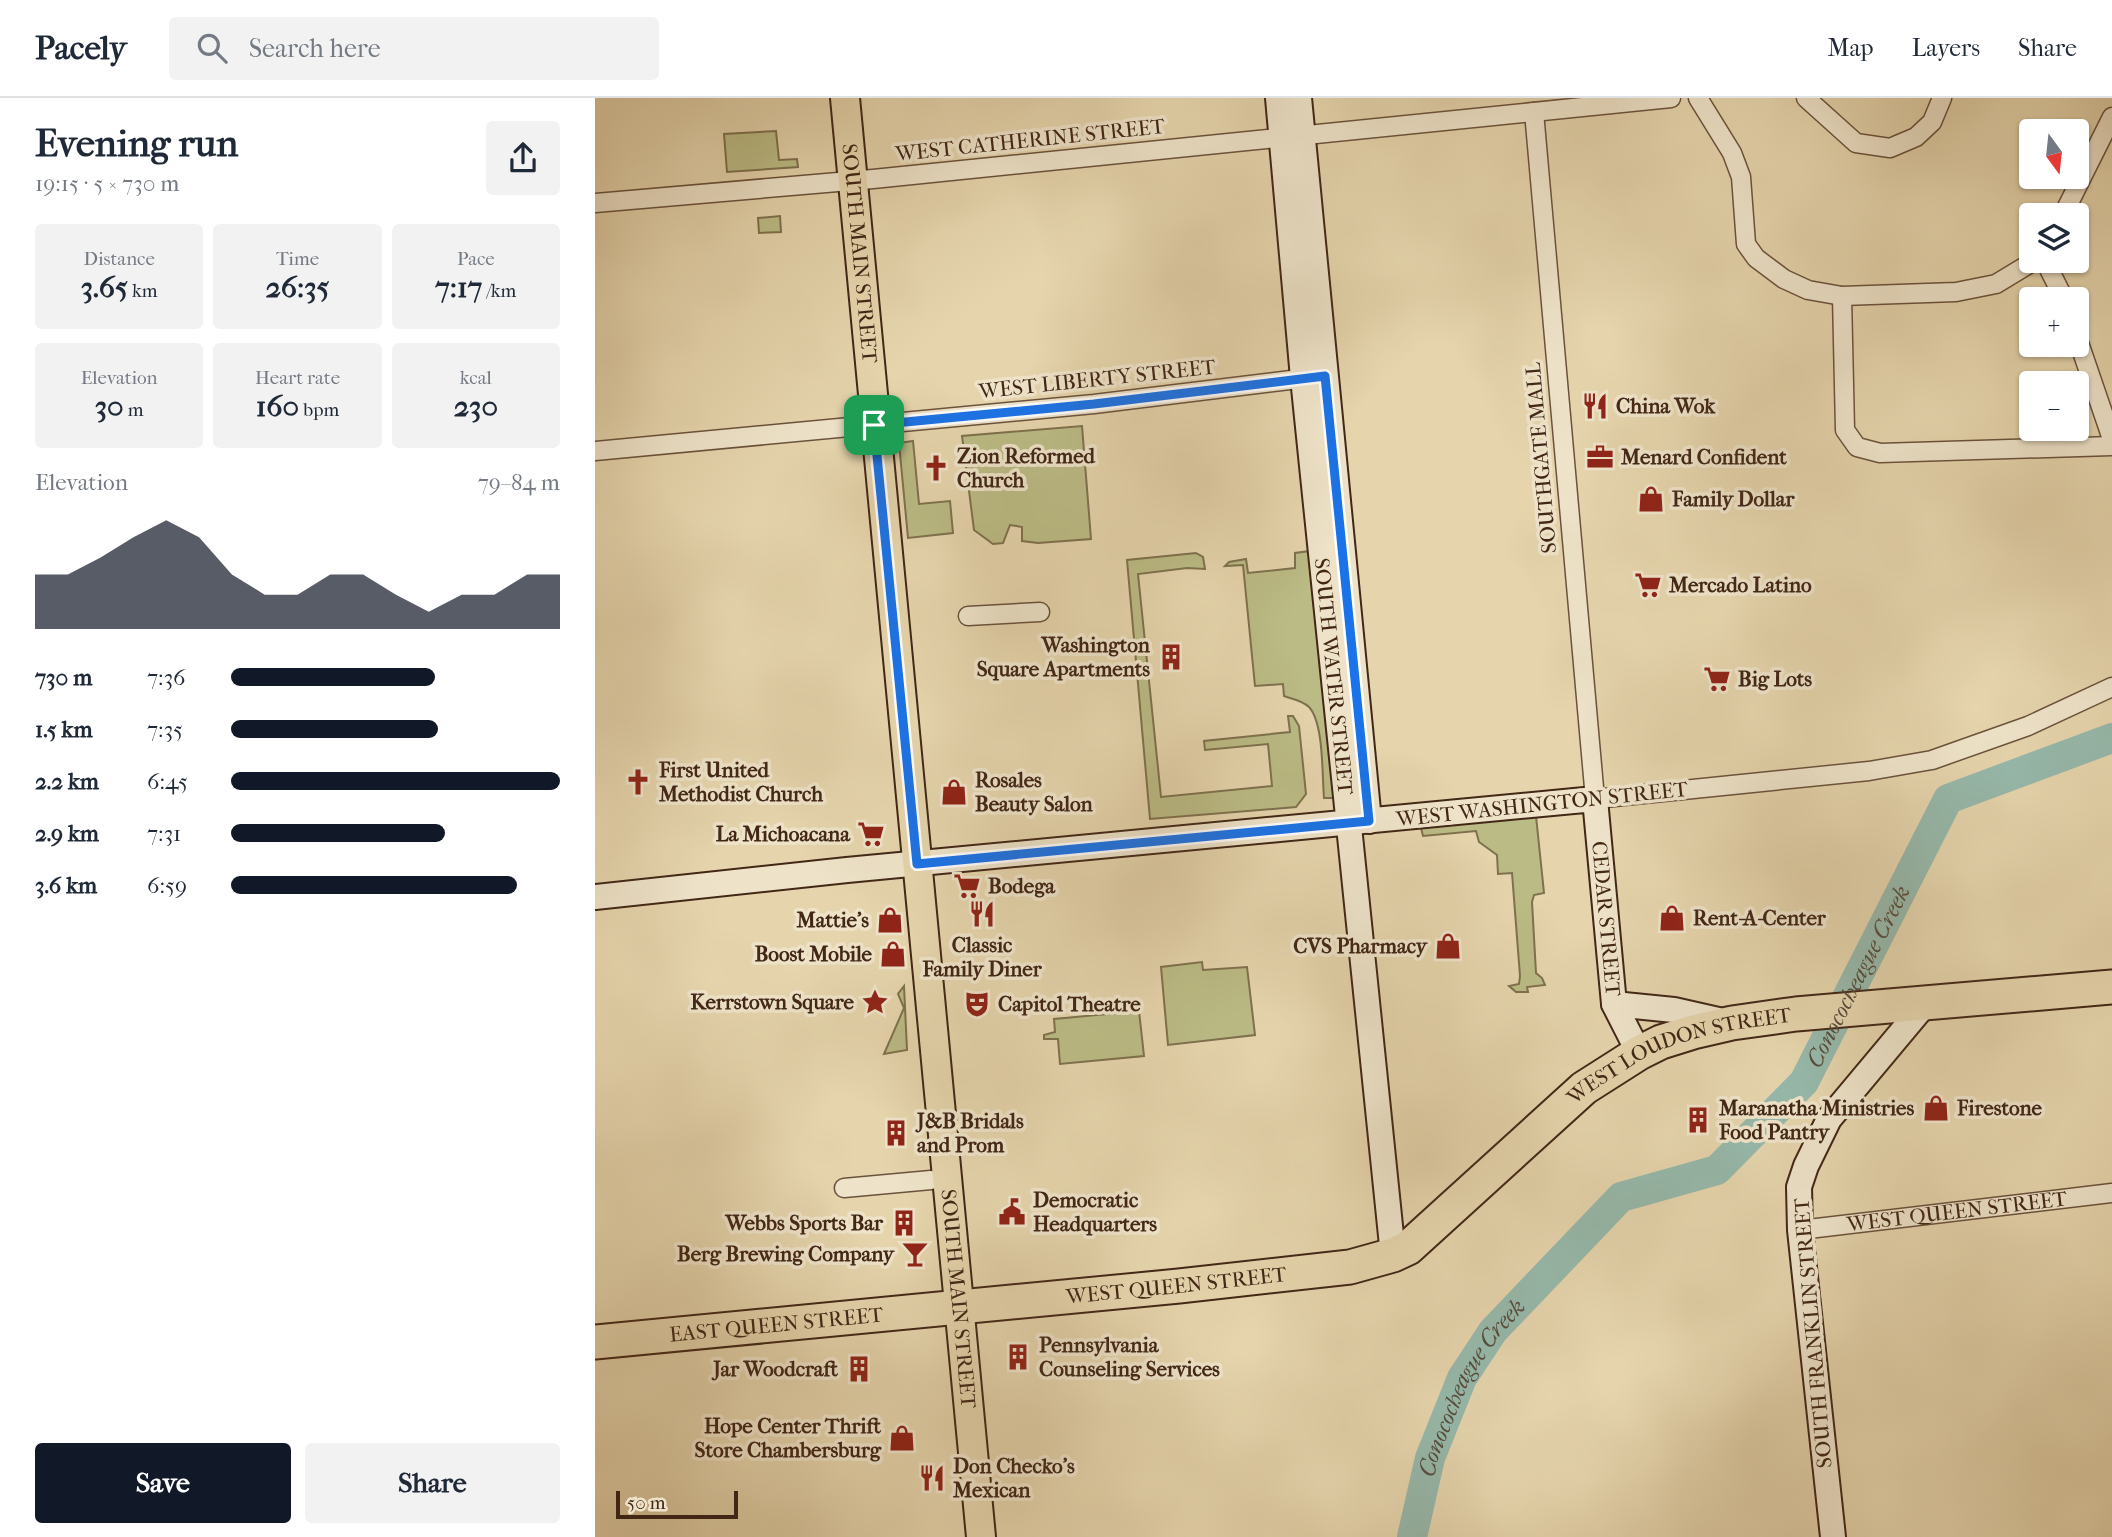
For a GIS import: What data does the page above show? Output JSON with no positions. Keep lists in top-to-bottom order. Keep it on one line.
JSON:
{"streets":{"highway":["WEST LOUDON STREET","WEST QUEEN STREET","EAST QUEEN STREET"],"main road":["SOUTH MAIN STREET"],"street":["WEST CATHERINE STREET","WEST LIBERTY STREET","SOUTHGATE MALL","SOUTH WATER STREET","WEST WASHINGTON STREET","CEDAR STREET","SOUTH FRANKLIN STREET"]},"crossings":[["WEST CATHERINE STREET","SOUTH MAIN STREET"],["WEST CATHERINE STREET","SOUTHGATE MALL"],["WEST CATHERINE STREET","SOUTH WATER STREET"],["SOUTH MAIN STREET","WEST LIBERTY STREET"],["SOUTH MAIN STREET","WEST WASHINGTON STREET"],["SOUTH MAIN STREET","WEST QUEEN STREET"],["SOUTH MAIN STREET","EAST QUEEN STREET"],["WEST LIBERTY STREET","SOUTH WATER STREET"],["SOUTHGATE MALL","WEST WASHINGTON STREET"],["SOUTHGATE MALL","CEDAR STREET"],["SOUTH WATER STREET","WEST WASHINGTON STREET"],["SOUTH WATER STREET","WEST LOUDON STREET"],["SOUTH WATER STREET","WEST QUEEN STREET"],["WEST WASHINGTON STREET","CEDAR STREET"],["CEDAR STREET","WEST LOUDON STREET"],["WEST LOUDON STREET","WEST QUEEN STREET"],["WEST LOUDON STREET","SOUTH FRANKLIN STREET"],["WEST QUEEN STREET","EAST QUEEN STREET"],["WEST QUEEN STREET","SOUTH FRANKLIN STREET"]],"water":["Conococheague Creek"],"places":{"restaurant":["China Wok","Classic Family Diner","Don Checko's Mexican"],"office":["Menard Confident"],"church":["Zion Reformed Church","First United Methodist Church"],"shop":["Family Dollar","Rosales Beauty Salon","Rent-A-Center","Mattie's","CVS Pharmacy","Boost Mobile","Firestone","Hope Center Thrift Store Chambersburg"],"supermarket":["Mercado Latino","Big Lots","La Michoacana","Bodega"],"building":["Washington Square Apartments","Maranatha Ministries Food Pantry","J&B Bridals and Prom","Webbs Sports Bar","Pennsylvania Counseling Services","Jar Woodcraft"],"place":["Kerrstown Square"],"theatre":["Capitol Theatre"],"public building":["Democratic Headquarters"],"bar":["Berg Brewing Company"]},"scale_bar":"50 m","north":"bottom","page":{"header":"Pacely","search":"Search here","nav":["Map","Layers","Share"],"heading":["Evening run","19:15 · 5 × 730 m"],"map_buttons":["+","−"],"stats":[["Distance","3.65 km"],["Time","26:35"],["Pace","7:17 /km"],["Elevation","30 m"],["Heart rate","160 bpm"],["kcal","230"]],"chart":["Elevation","79–84 m"],"list":[{"name":"730 m","note":"7:36"},{"name":"1.5 km","note":"7:35"},{"name":"2.2 km","note":"6:45"},{"name":"2.9 km","note":"7:31"},{"name":"3.6 km","note":"6:59"}],"buttons":["Save","Share"],"scale":"50 m"}}
